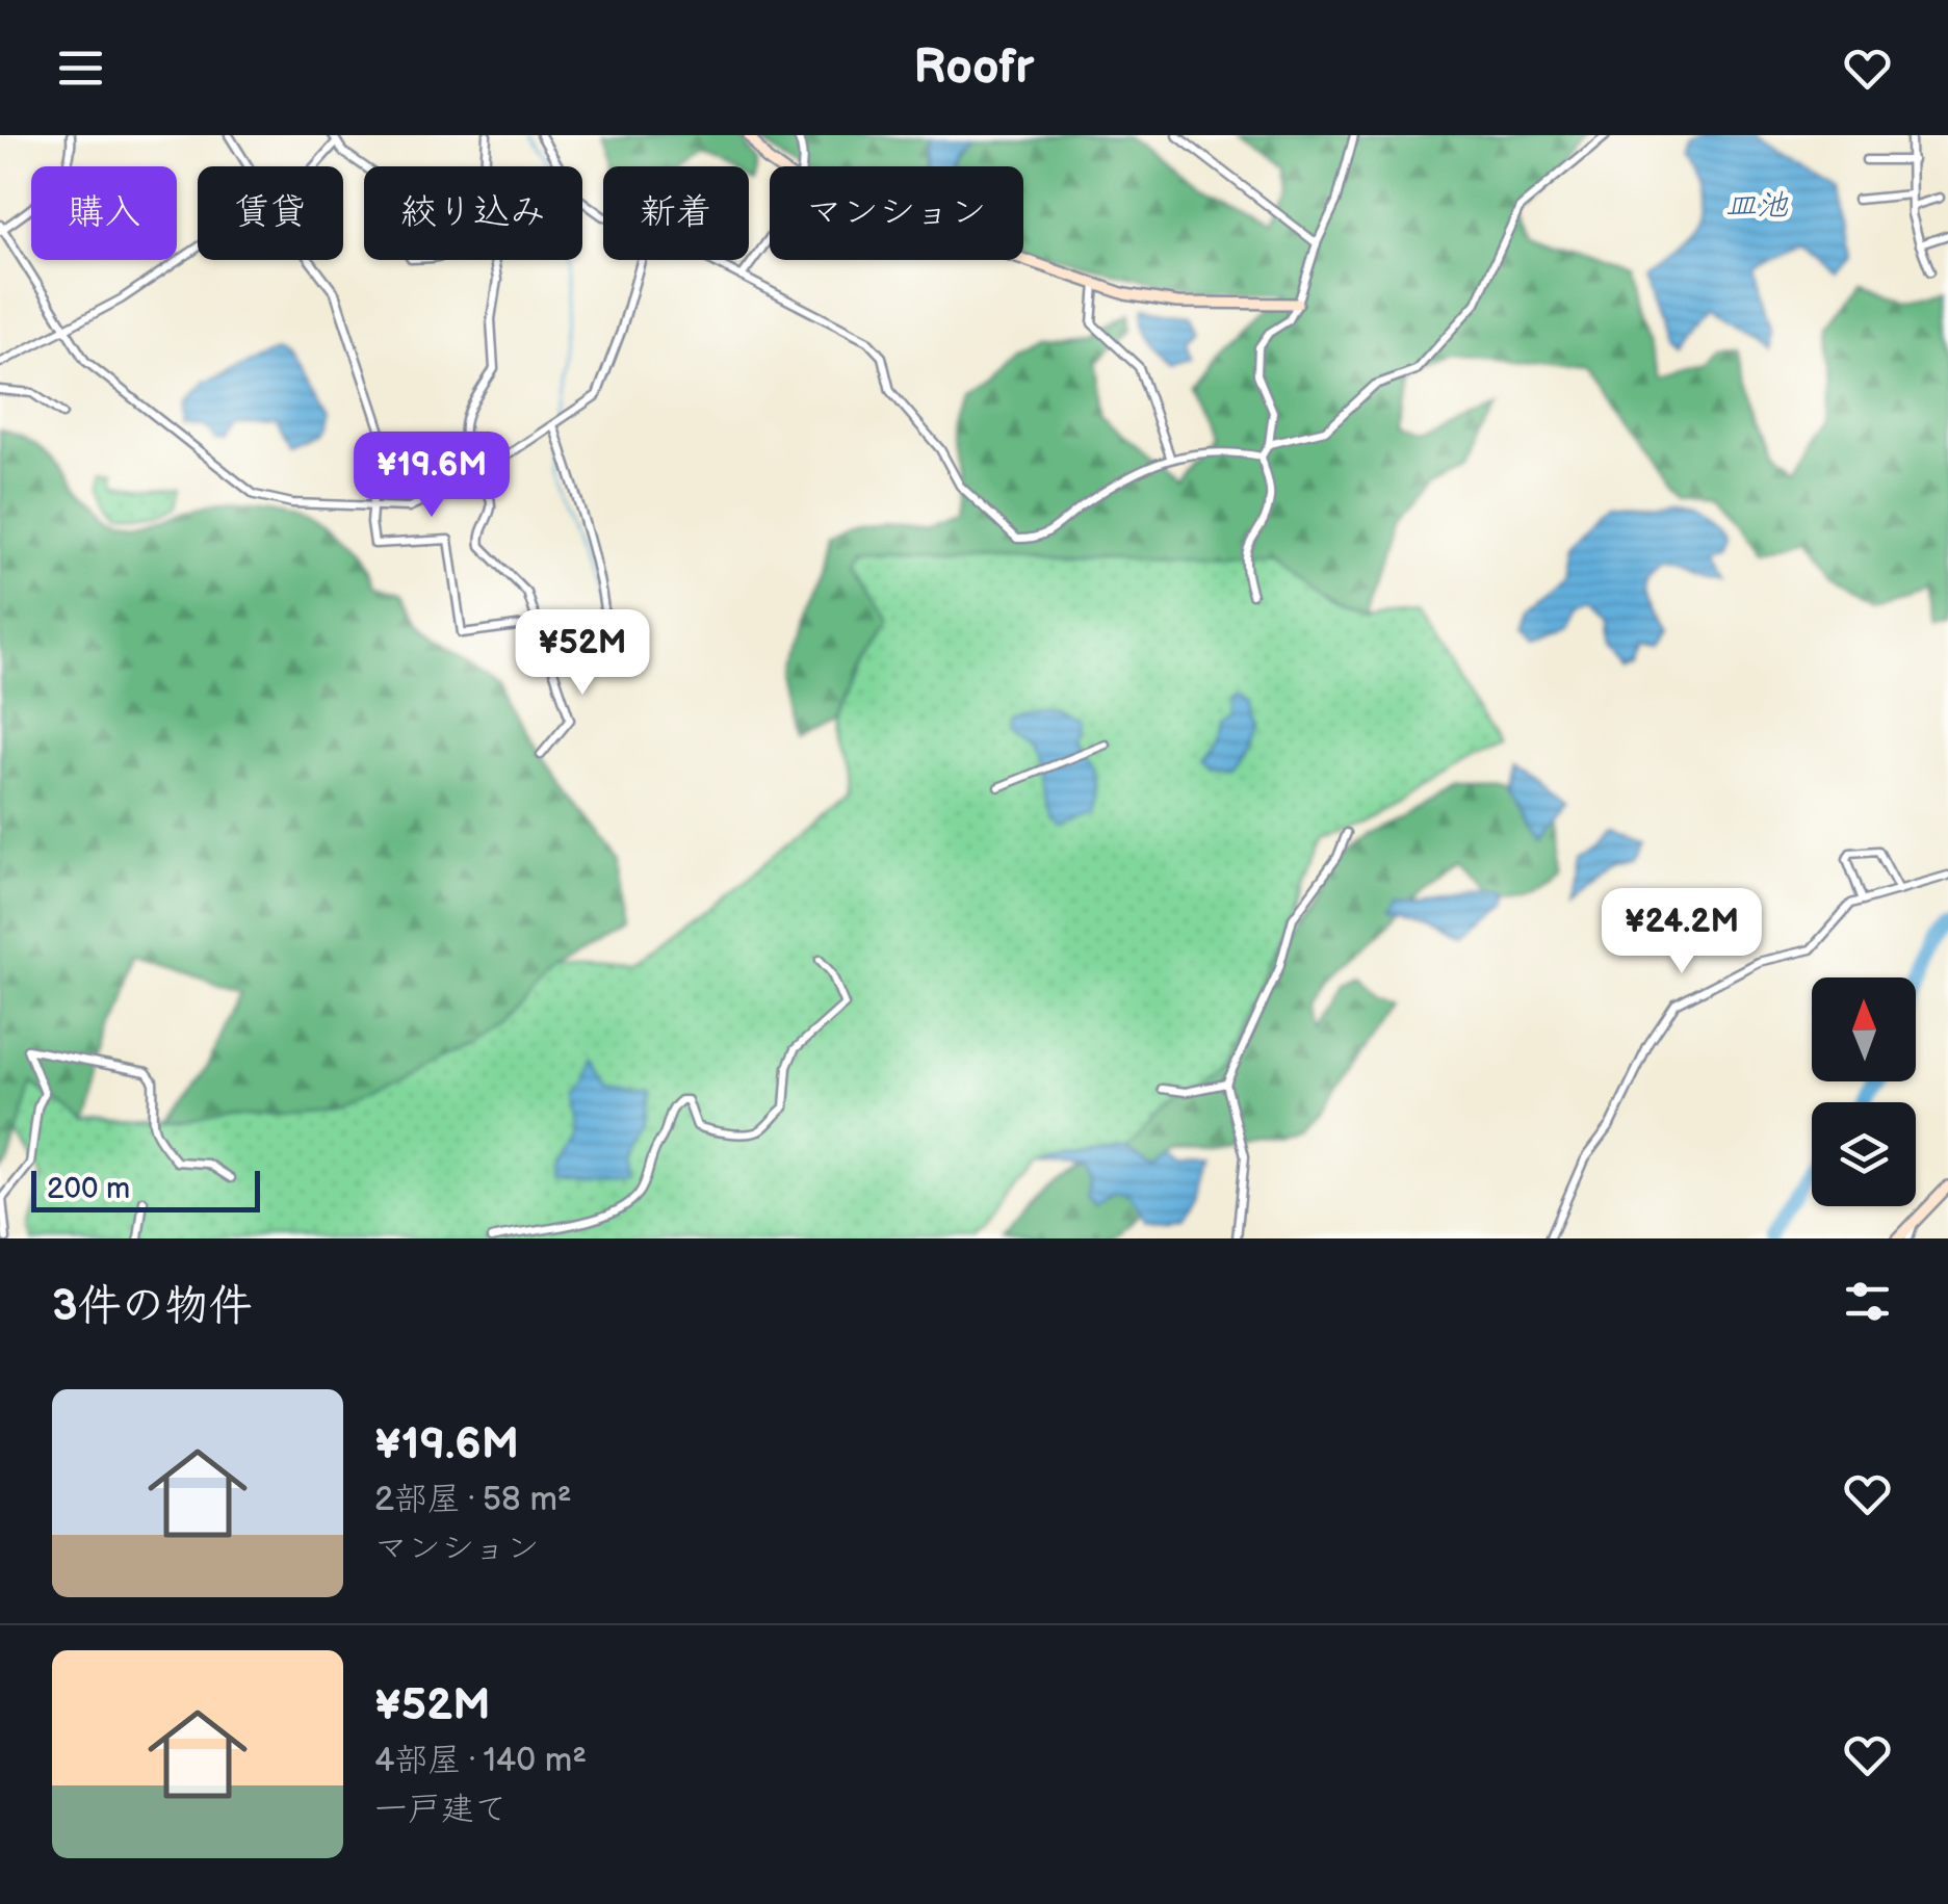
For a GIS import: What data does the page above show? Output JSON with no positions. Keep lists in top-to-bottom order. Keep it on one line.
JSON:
{"water":["皿池"],"scale_bar":"200 m","north":"top","page":{"header":"Roofr","chip":["購入","賃貸","絞り込み","新着","マンション"],"price":["¥19.6M","¥52M","¥24.2M"],"scale":"200 m","heading":"3件の物件","list":[{"name":"¥19.6M","note":"2部屋 · 58 m² · マンション"},{"name":"¥52M","note":"4部屋 · 140 m² · 一戸建て"}]}}
